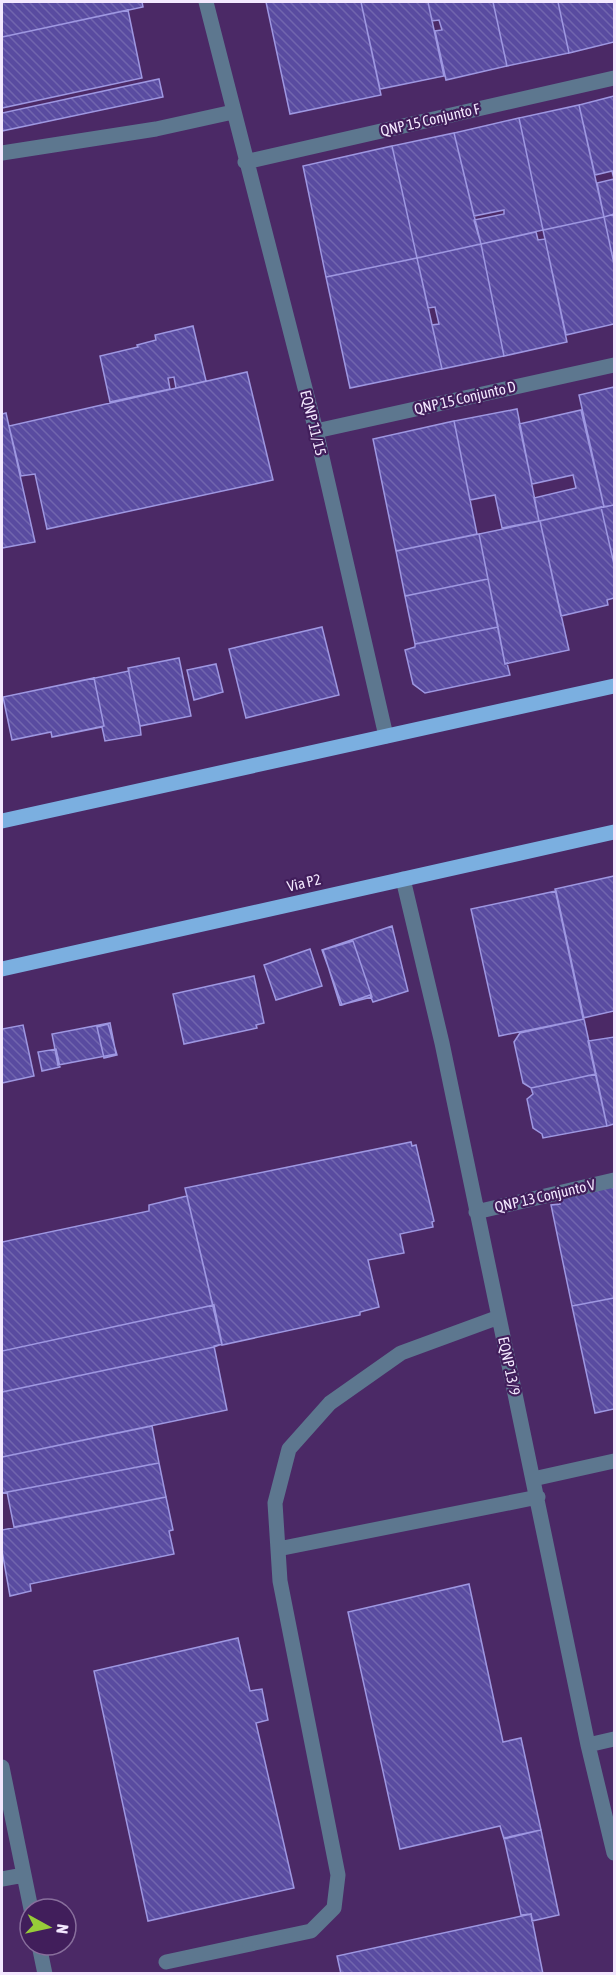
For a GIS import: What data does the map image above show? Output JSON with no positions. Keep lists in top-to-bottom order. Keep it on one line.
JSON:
{"streets":{"main road":["Via P2"],"street":["QNP 15 Conjunto F","QNP 15 Conjunto D","EQNP 11/15","QNP 13 Conjunto V","EQNP 13/9"]},"crossings":[["QNP 15 Conjunto F","EQNP 11/15"],["QNP 15 Conjunto D","EQNP 11/15"],["Via P2","EQNP 13/9"],["QNP 13 Conjunto V","EQNP 13/9"]],"north":"right"}
